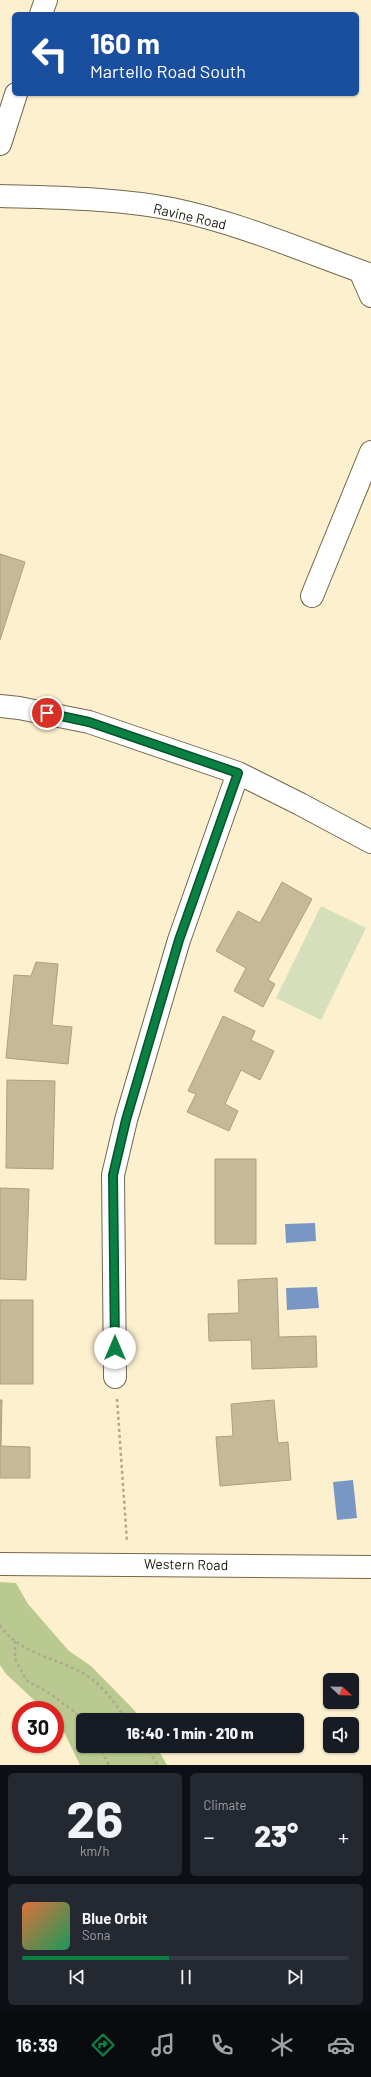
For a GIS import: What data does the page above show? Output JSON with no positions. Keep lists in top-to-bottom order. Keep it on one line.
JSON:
{"streets":{"street":["Ravine Road","Western Road"]},"north":"right","page":{"turn":["160 m","Martello Road South"],"limit":"30","trip":"16:40 · 1 min · 210 m","tile":[["26","km/h"],"Climate"],"heat":["−","23°","+"],"song":["Blue Orbit","Sona"],"tabs":"16:39"}}
